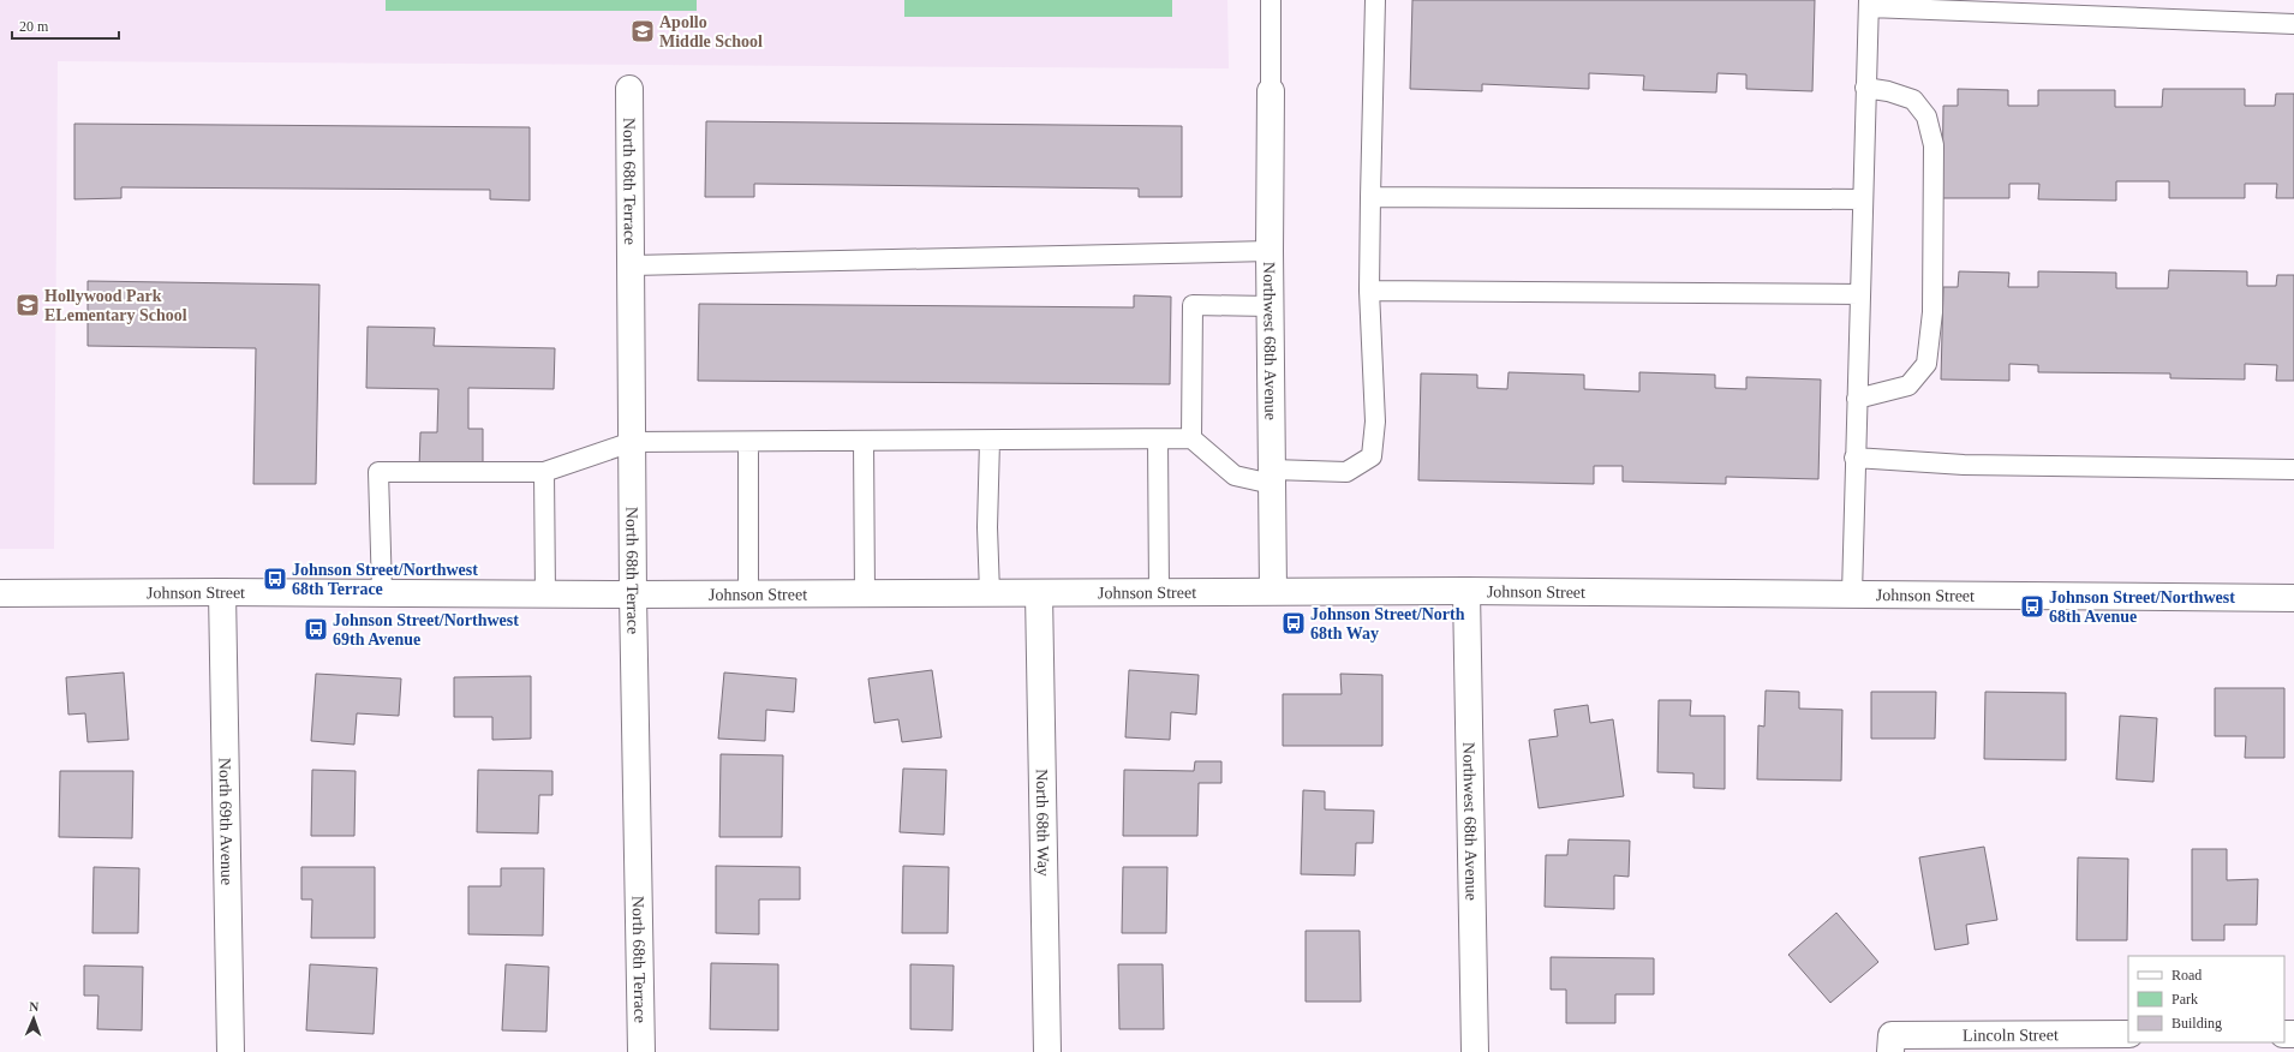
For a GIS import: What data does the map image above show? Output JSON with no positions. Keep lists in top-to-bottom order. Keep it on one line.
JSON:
{"streets":{"street":["North 68th Terrace","Northwest 68th Avenue","Johnson Street","North 69th Avenue","North 68th Way","Lincoln Street"]},"crossings":[["North 68th Terrace","Johnson Street"],["Northwest 68th Avenue","Johnson Street"],["Johnson Street","North 69th Avenue"],["Johnson Street","North 68th Way"]],"places":{"school or university":["Apollo Middle School","Hollywood Park ELementary School"],"bus stop":["Johnson Street/Northwest 68th Terrace","Johnson Street/Northwest 68th Avenue","Johnson Street/North 68th Way","Johnson Street/Northwest 69th Avenue"]},"legend":["Road","Park","Building"],"scale_bar":"20 m","north":"top"}
